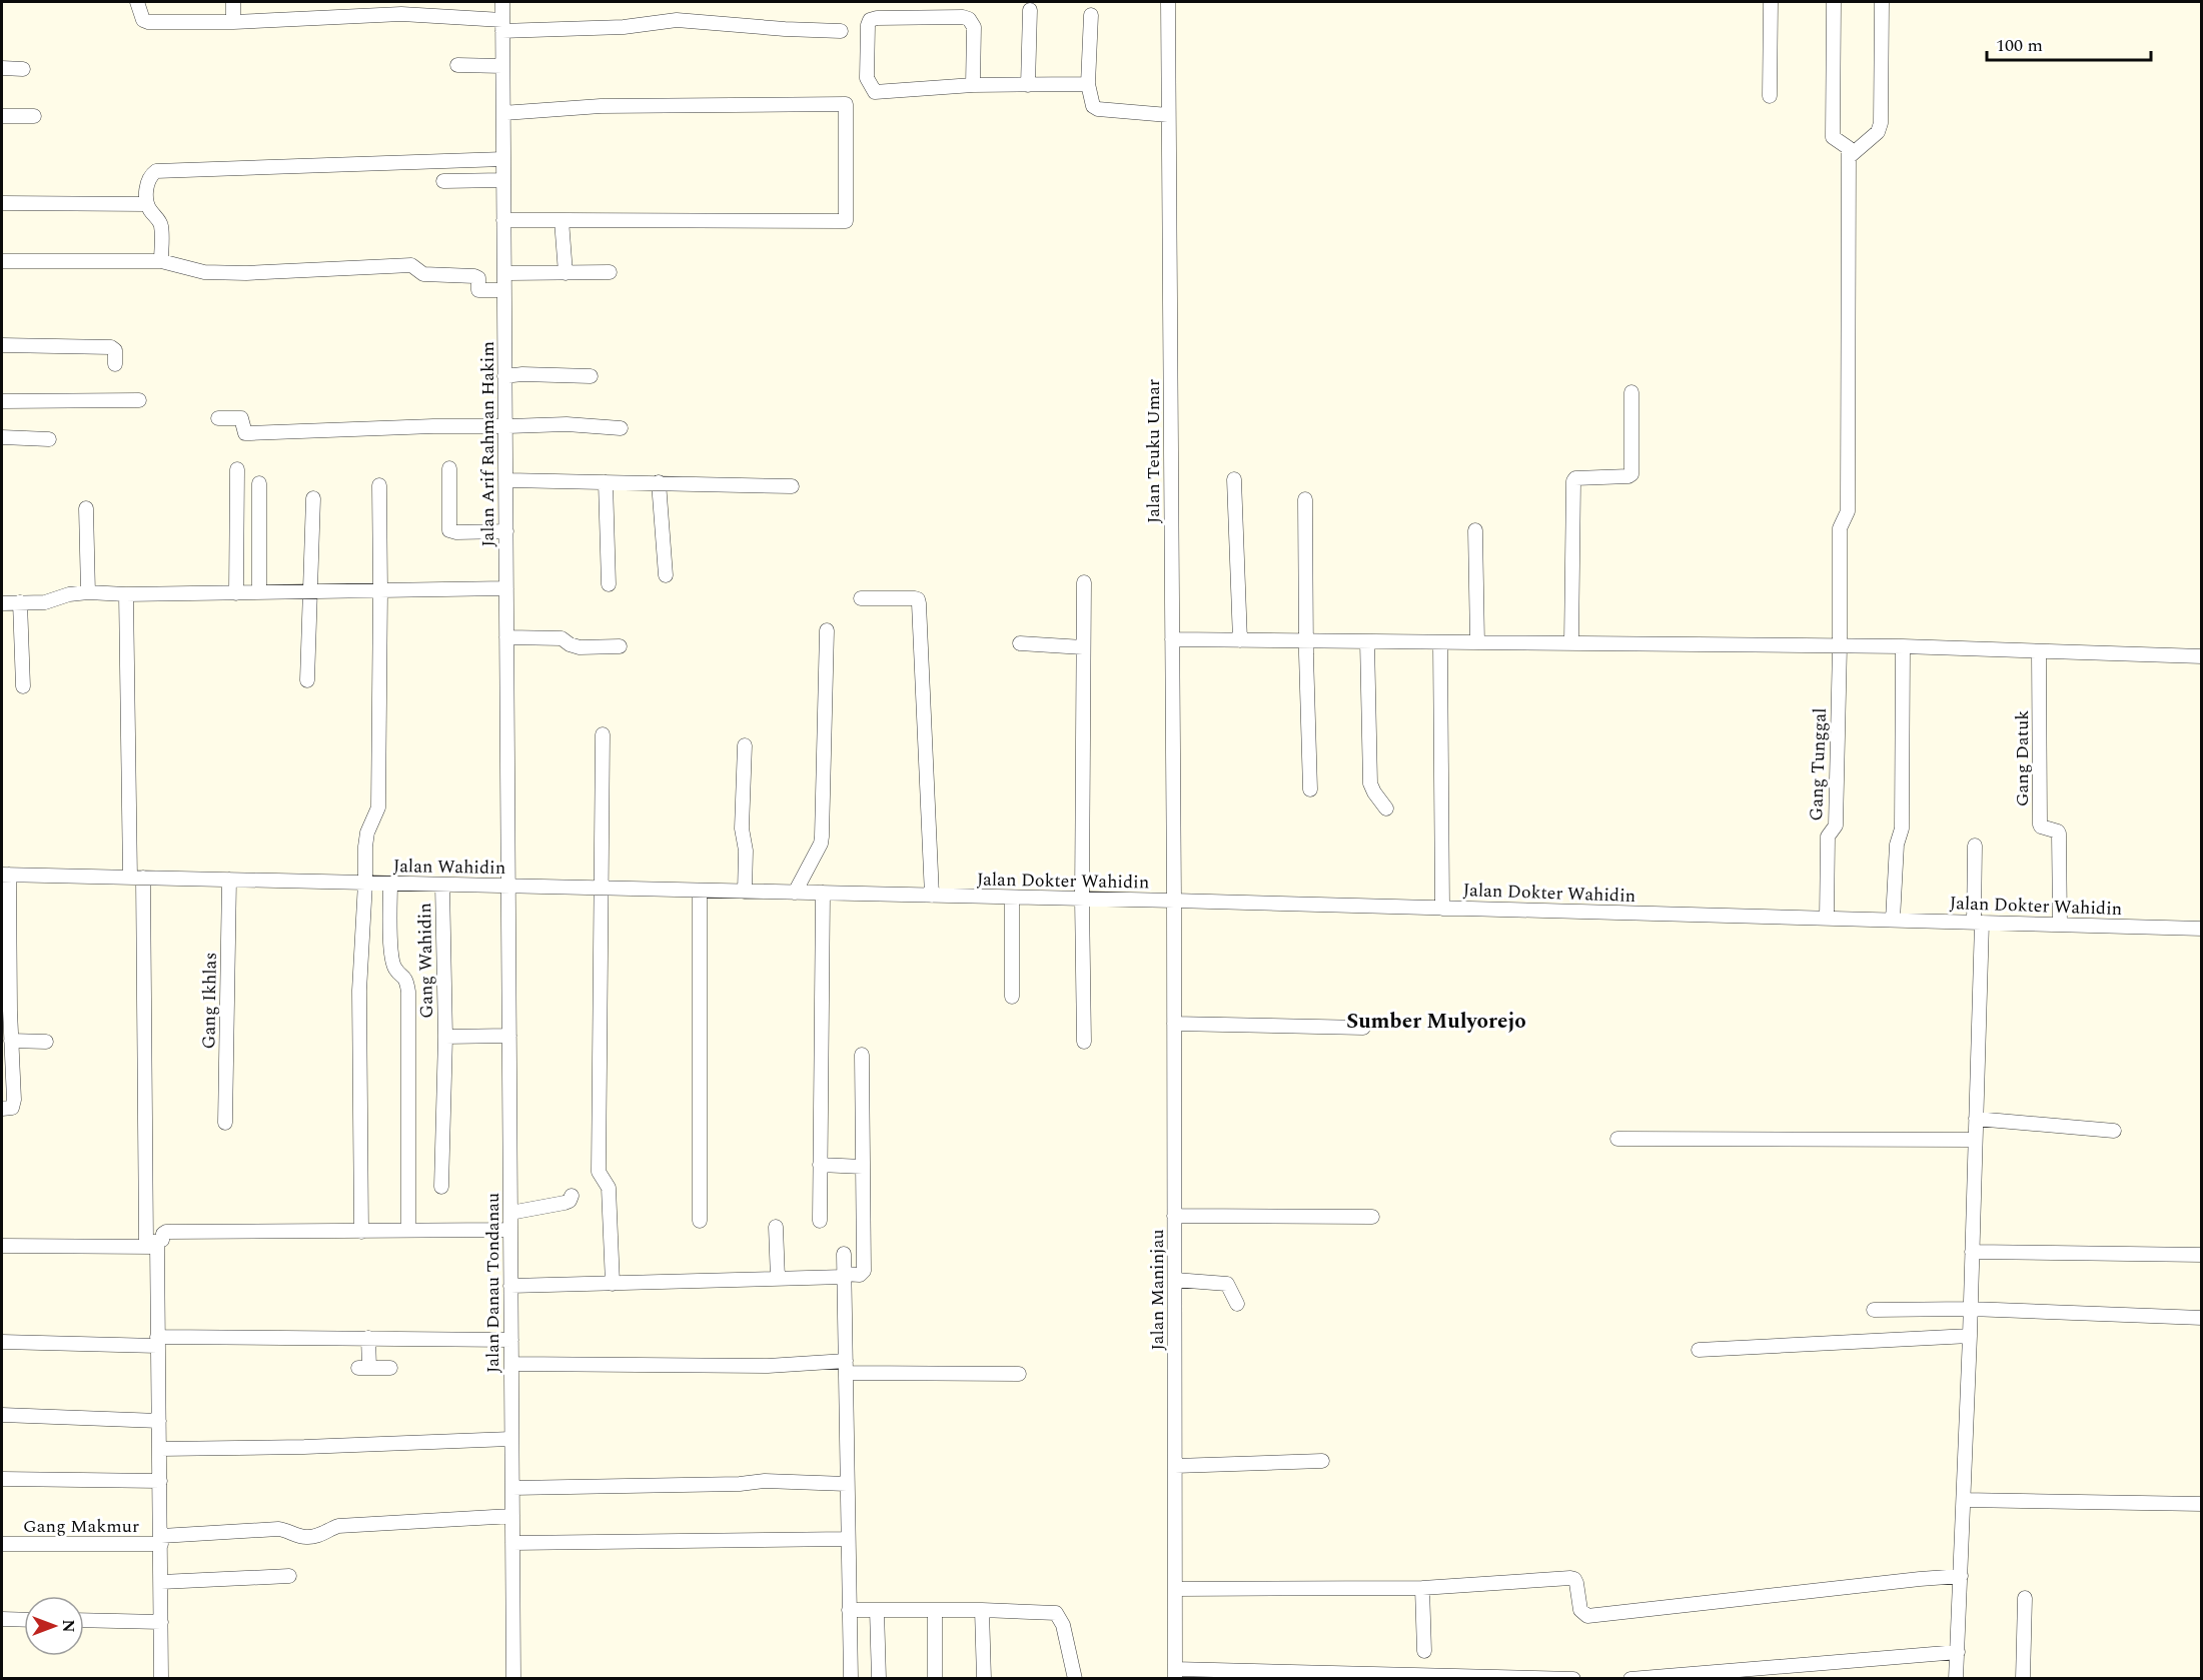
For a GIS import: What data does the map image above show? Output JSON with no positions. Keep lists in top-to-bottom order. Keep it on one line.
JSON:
{"streets":{"street":["Jalan Arif Rahman Hakim","Jalan Teuku Umar","Gang Datuk","Gang Tunggal","Jalan Wahidin","Jalan Dokter Wahidin","Gang Wahidin","Gang Ikhlas","Jalan Danau Tondanau","Jalan Maninjau","Gang Makmur"]},"crossings":[["Jalan Arif Rahman Hakim","Jalan Wahidin"],["Jalan Arif Rahman Hakim","Jalan Danau Tondanau"],["Jalan Teuku Umar","Jalan Dokter Wahidin"],["Jalan Teuku Umar","Jalan Maninjau"],["Gang Datuk","Jalan Dokter Wahidin"],["Gang Tunggal","Jalan Dokter Wahidin"],["Jalan Wahidin","Jalan Dokter Wahidin"],["Jalan Wahidin","Gang Wahidin"],["Jalan Wahidin","Gang Ikhlas"],["Jalan Wahidin","Jalan Danau Tondanau"],["Jalan Dokter Wahidin","Jalan Maninjau"],["Gang Wahidin","Jalan Danau Tondanau"],["Jalan Danau Tondanau","Gang Makmur"]],"districts":["Sumber Mulyorejo"],"scale_bar":"100 m","north":"right"}
